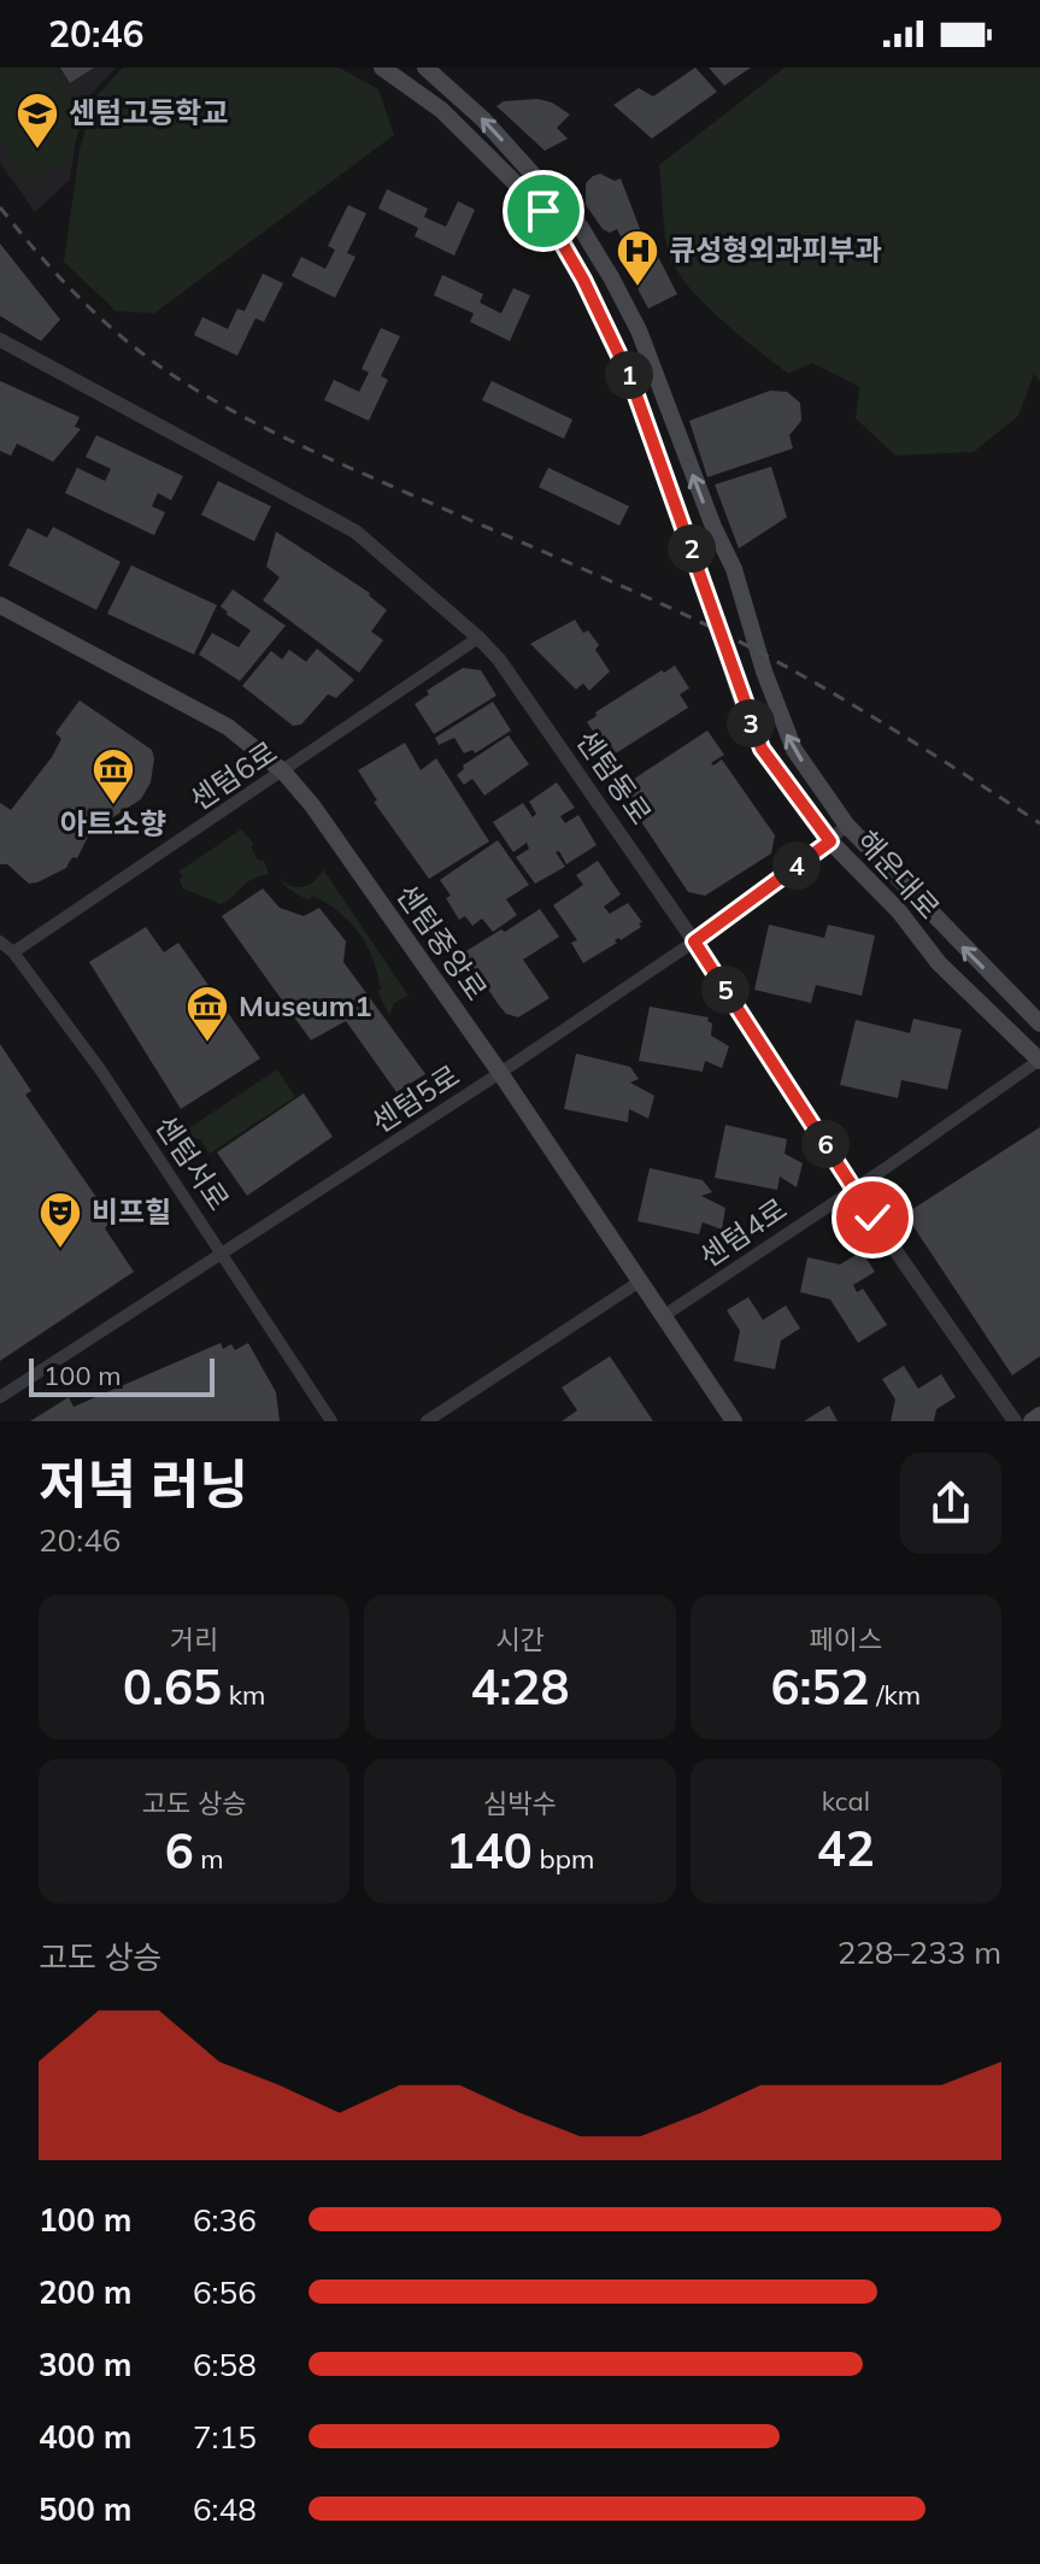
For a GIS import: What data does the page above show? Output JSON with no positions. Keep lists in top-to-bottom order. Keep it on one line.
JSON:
{"streets":{"main road":["해운대로","센텀중앙로"],"street":["센텀6로","센텀동로","센텀5로","센텀서로","센텀4로"]},"crossings":[["센텀6로","센텀동로"],["센텀6로","센텀중앙로"],["센텀6로","센텀서로"],["센텀동로","센텀5로"],["센텀동로","센텀4로"],["해운대로","센텀5로"],["해운대로","센텀4로"],["센텀중앙로","센텀5로"],["센텀중앙로","센텀4로"],["센텀5로","센텀서로"]],"places":{"school or university":["센텀고등학교"],"hospital":["큐성형외과피부과"],"museum":["아트소향","Museum1"],"theatre":["비프힐"]},"scale_bar":"100 m","page":{"status":"20:46","pins":["1","2","3","4","5","6"],"scale":"100 m","heading":["저녁 러닝","20:46"],"stats":[["거리","0.65 km"],["시간","4:28"],["페이스","6:52 /km"],["고도 상승","6 m"],["심박수","140 bpm"],["kcal","42"]],"chart":["고도 상승","228–233 m"],"list":[{"name":"100 m","note":"6:36"},{"name":"200 m","note":"6:56"},{"name":"300 m","note":"6:58"},{"name":"400 m","note":"7:15"},{"name":"500 m","note":"6:48"}]}}
